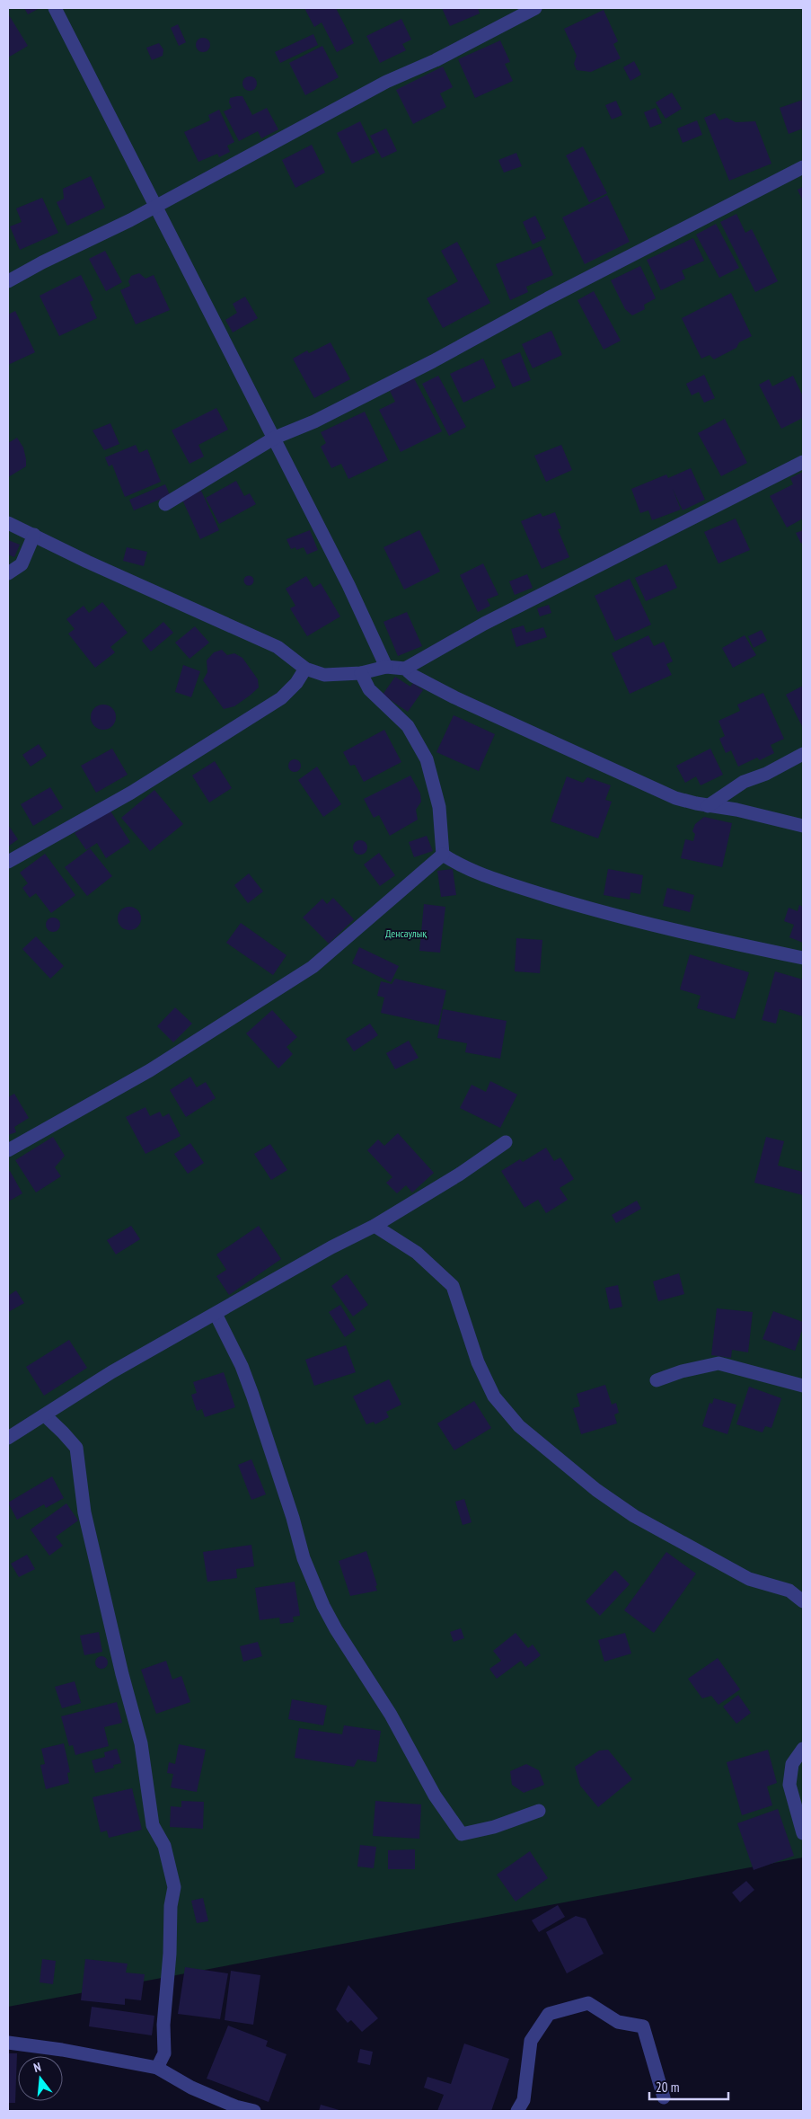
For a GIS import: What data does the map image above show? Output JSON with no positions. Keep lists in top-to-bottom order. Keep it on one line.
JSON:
{"parks":["Денсаулық"],"scale_bar":"20 m","north":"top"}
